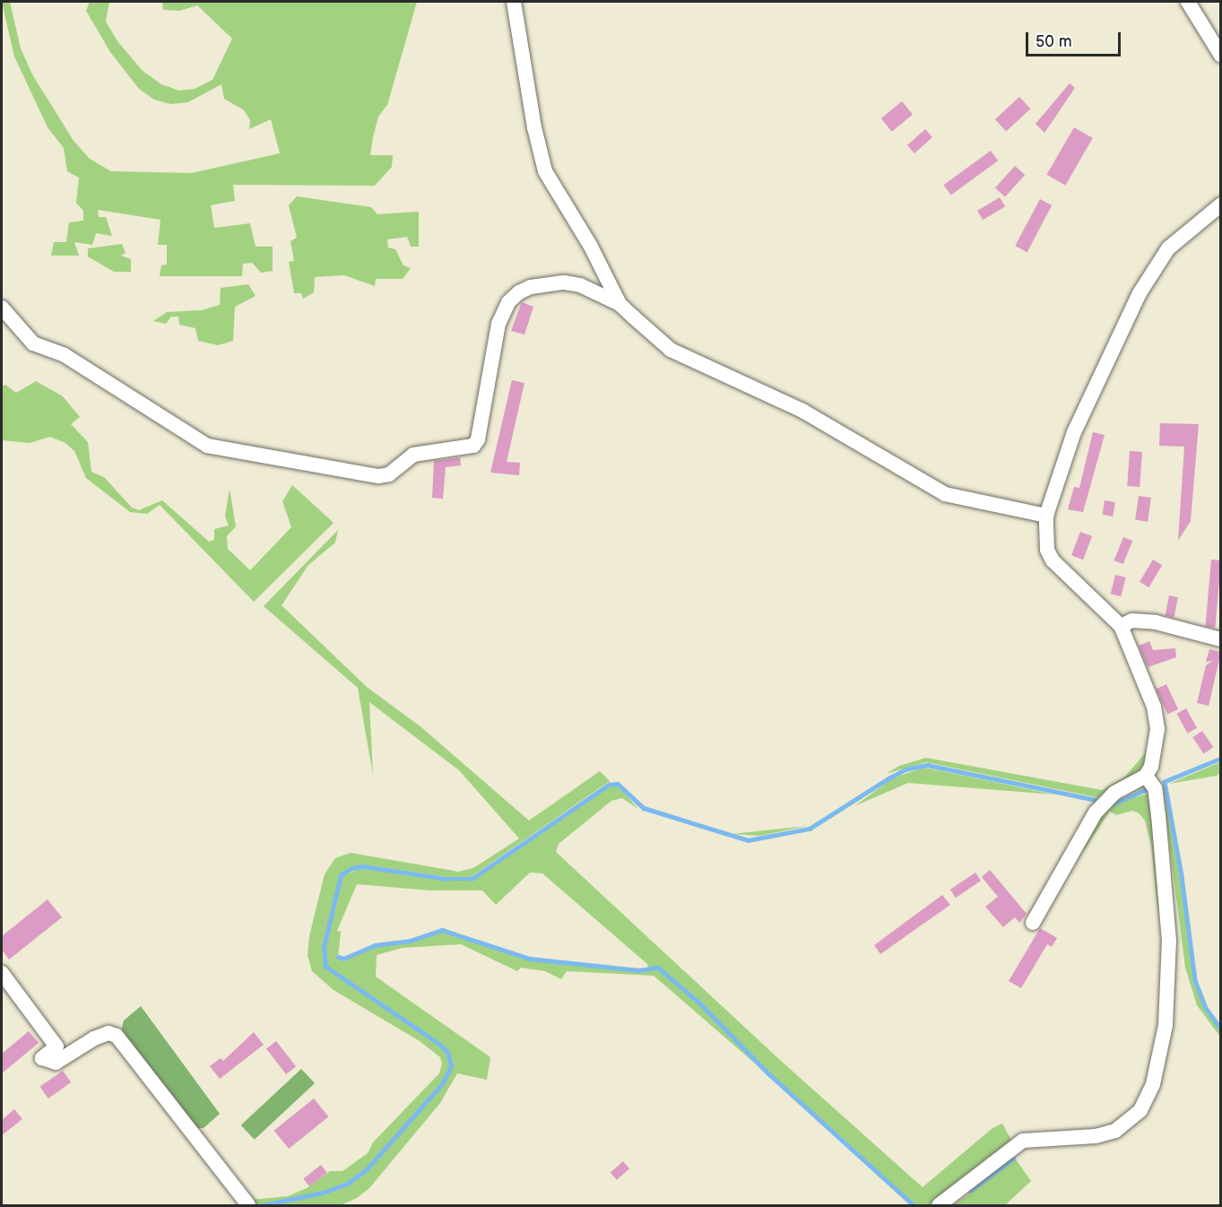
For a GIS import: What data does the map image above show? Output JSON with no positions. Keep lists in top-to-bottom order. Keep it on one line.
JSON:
{"scale_bar":"50 m"}
